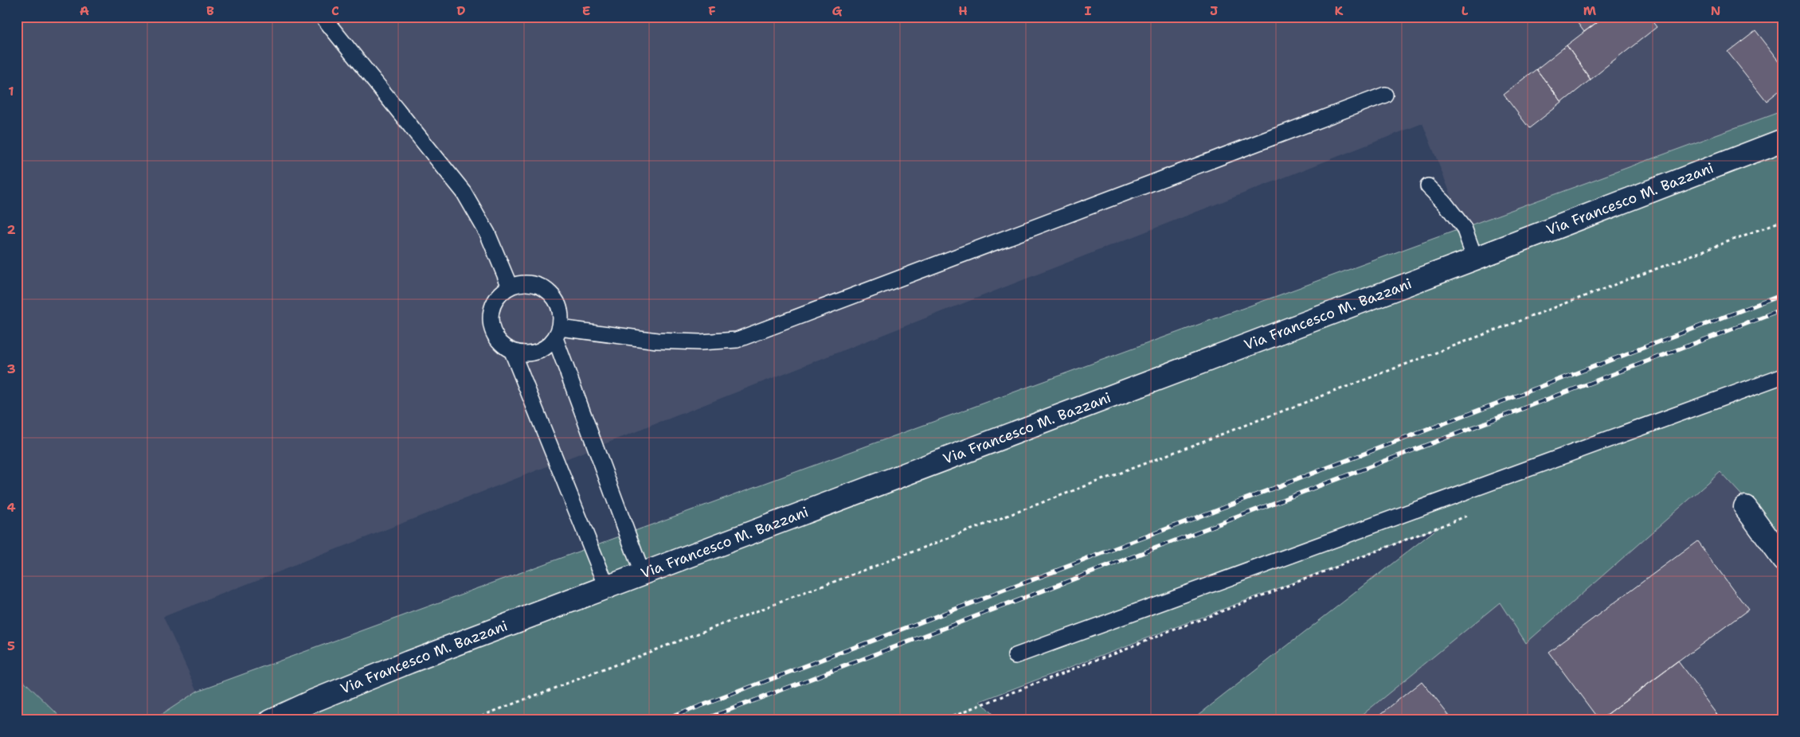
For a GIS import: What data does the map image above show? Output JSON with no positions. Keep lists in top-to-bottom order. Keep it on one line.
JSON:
{"streets":{"street":["Via Francesco M. Bazzani"]},"grid":{"columns":["A","B","C","D","E","F","G","H","I","J","K","L","M","N"],"rows":["1","2","3","4","5"]}}
